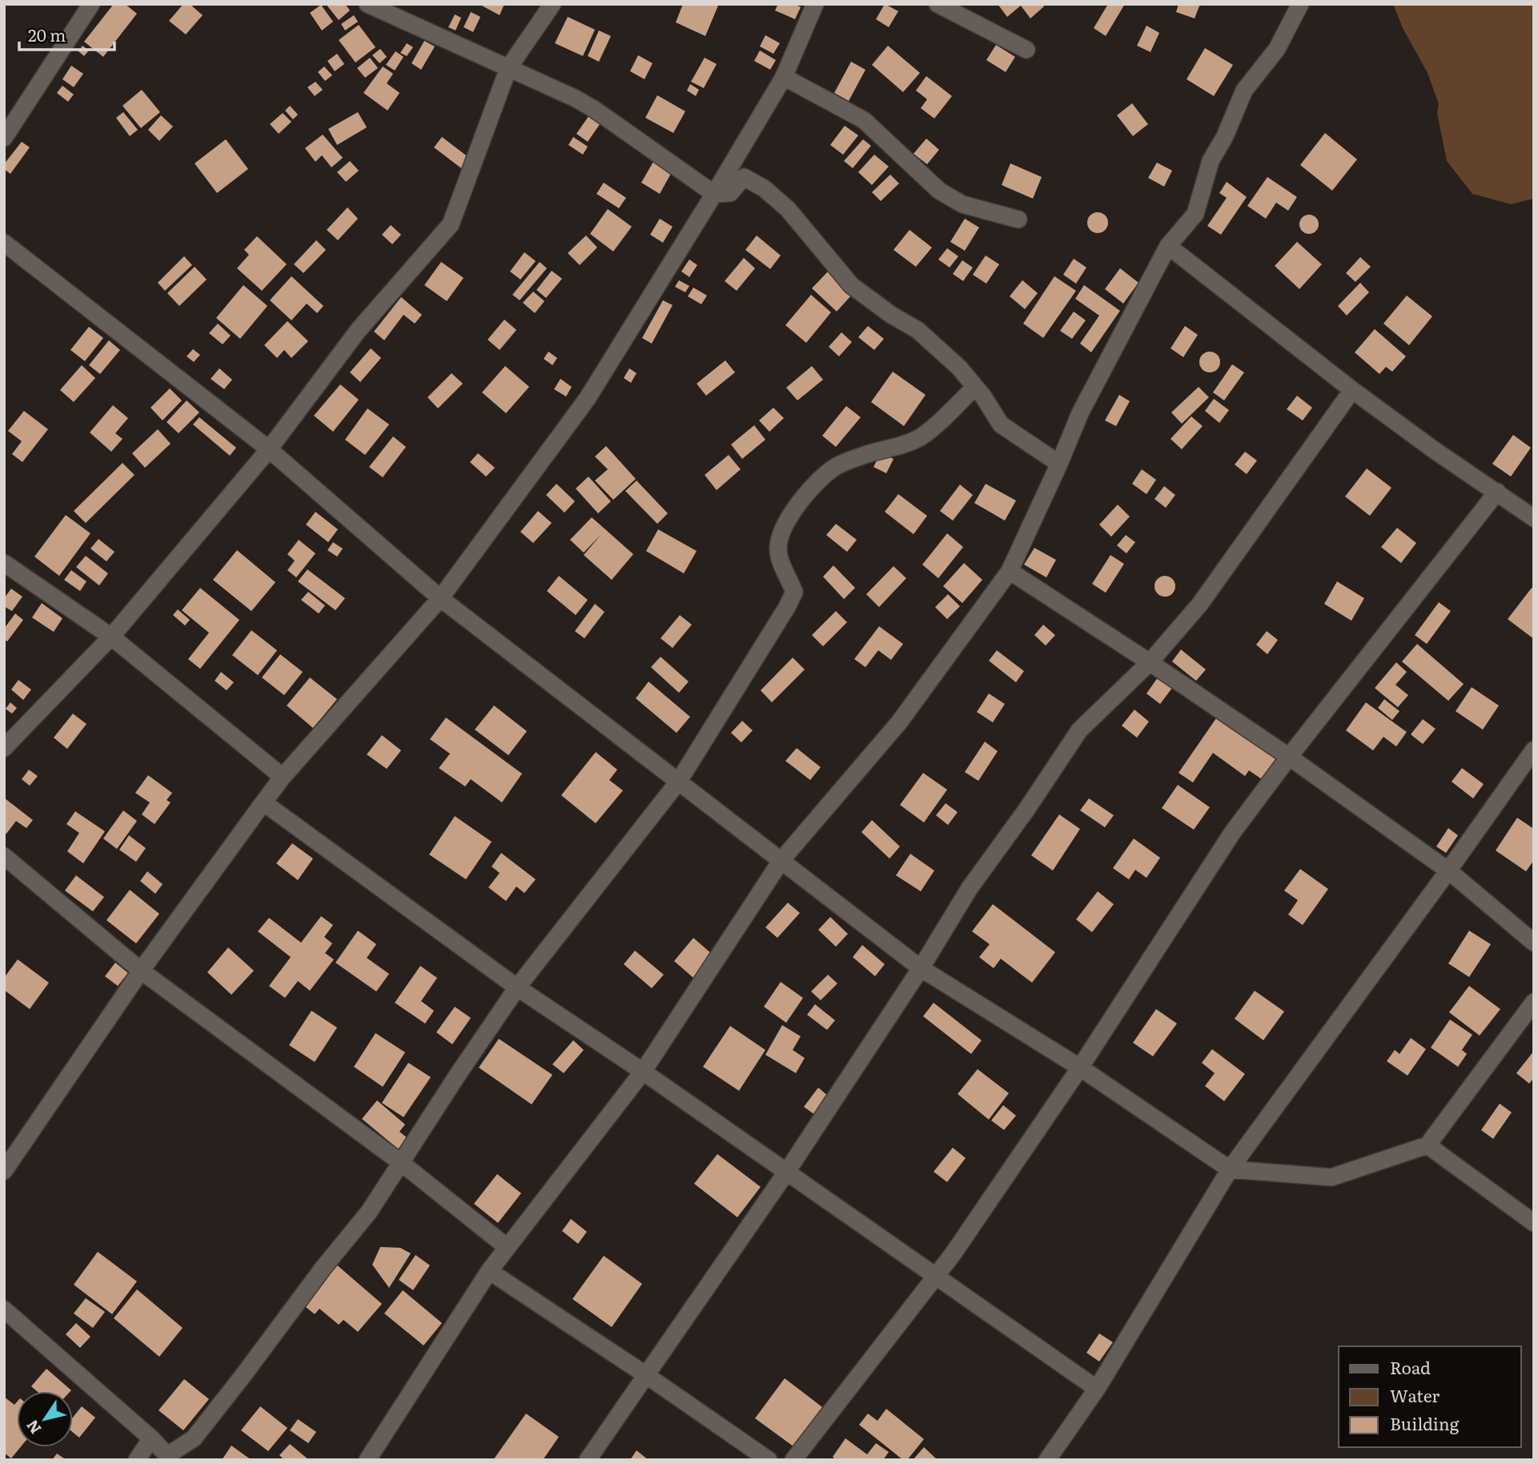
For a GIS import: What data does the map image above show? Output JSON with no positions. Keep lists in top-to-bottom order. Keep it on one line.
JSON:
{"legend":["Road","Water","Building"],"scale_bar":"20 m","north":"bottom left"}
